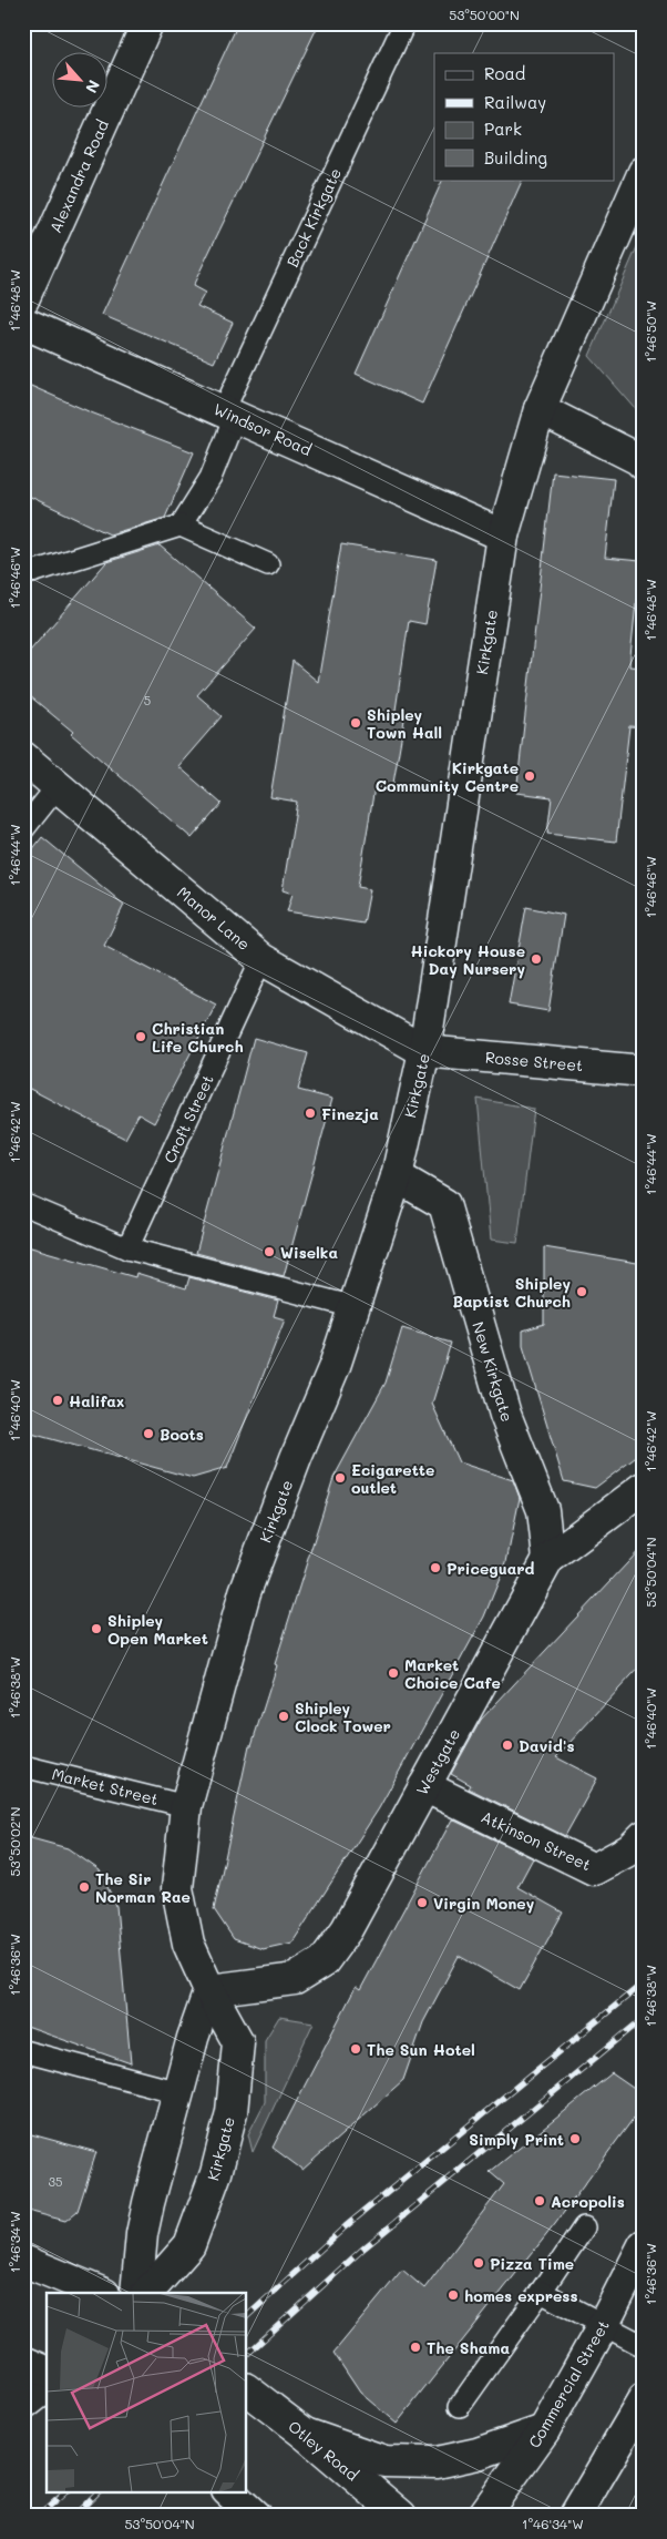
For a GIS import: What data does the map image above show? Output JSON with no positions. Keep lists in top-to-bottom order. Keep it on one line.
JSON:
{"streets":{"street":["Alexandra Road","Windsor Road","Kirkgate","Manor Lane","Rosse Street","New Kirkgate","Westgate","Atkinson Street","Commercial Street","Otley Road"],"lane":["Back Kirkgate","Croft Street","Market Street"]},"crossings":[["Back Kirkgate","Windsor Road"],["Windsor Road","Kirkgate"],["Kirkgate","Manor Lane"],["Kirkgate","Rosse Street"],["Kirkgate","New Kirkgate"],["Kirkgate","Westgate"],["Kirkgate","Market Street"],["Manor Lane","Rosse Street"],["Manor Lane","Croft Street"],["New Kirkgate","Westgate"],["Westgate","Atkinson Street"]],"places":["Shipley Town Hall","Kirkgate Community Centre","Hickory House Day Nursery","Christian Life Church","Finezja","Wiselka","Shipley Baptist Church","Halifax","Boots","Ecigarette outlet","Priceguard","Shipley Open Market","Market Choice Cafe","Shipley Clock Tower","David's","The Sir Norman Rae","Virgin Money","The Sun Hotel","Simply Print","Acropolis","Pizza Time","homes express","The Shama"],"house_numbers":["5","35"],"legend":["Road","Railway","Park","Building"],"north":"bottom right","coordinates":["53°50'00\"N","1°46'48\"W","1°46'50\"W","1°46'46\"W","1°46'44\"W","1°46'42\"W","1°46'40\"W","53°50'04\"N","1°46'38\"W","53°50'02\"N","1°46'36\"W","1°46'34\"W"]}
